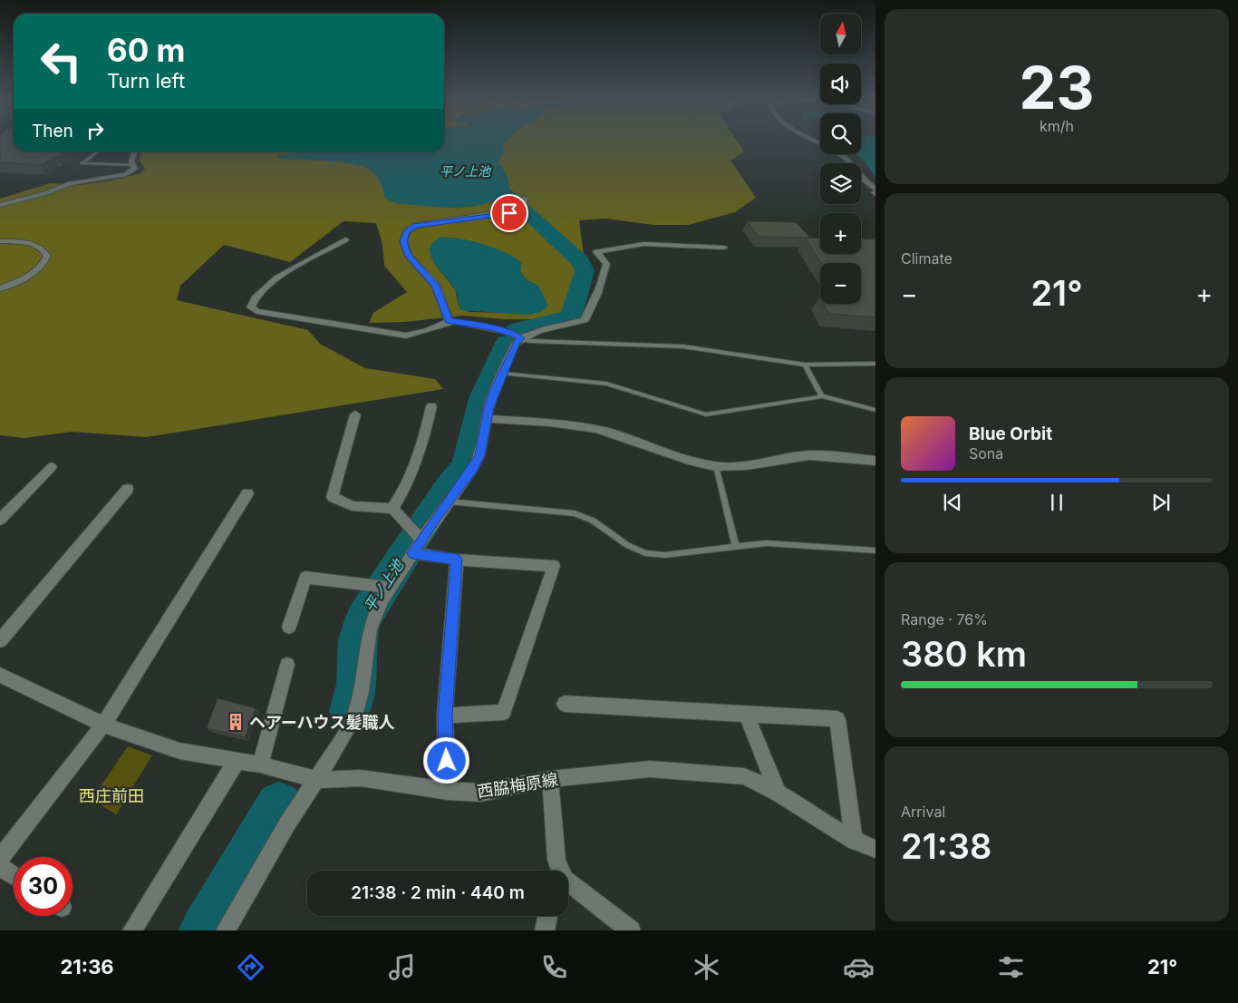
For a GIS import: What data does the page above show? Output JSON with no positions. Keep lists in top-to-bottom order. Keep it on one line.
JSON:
{"streets":{"street":["西脇梅原線"]},"water":["平ノ上池"],"parks":["西庄前田"],"places":{"building":["ヘアーハウス髪職人"]},"north":"top","page":{"tile":[["23","km/h"],"Climate",["Range · 76%","380 km"],["Arrival","21:38"]],"map_buttons":["+","−"],"turn":["60 m","Turn left"],"then":"Then","heat":["−","21°","+"],"song":["Blue Orbit","Sona"],"limit":"30","trip":"21:38 · 2 min · 440 m","tabs":["21:36","21°"]}}
